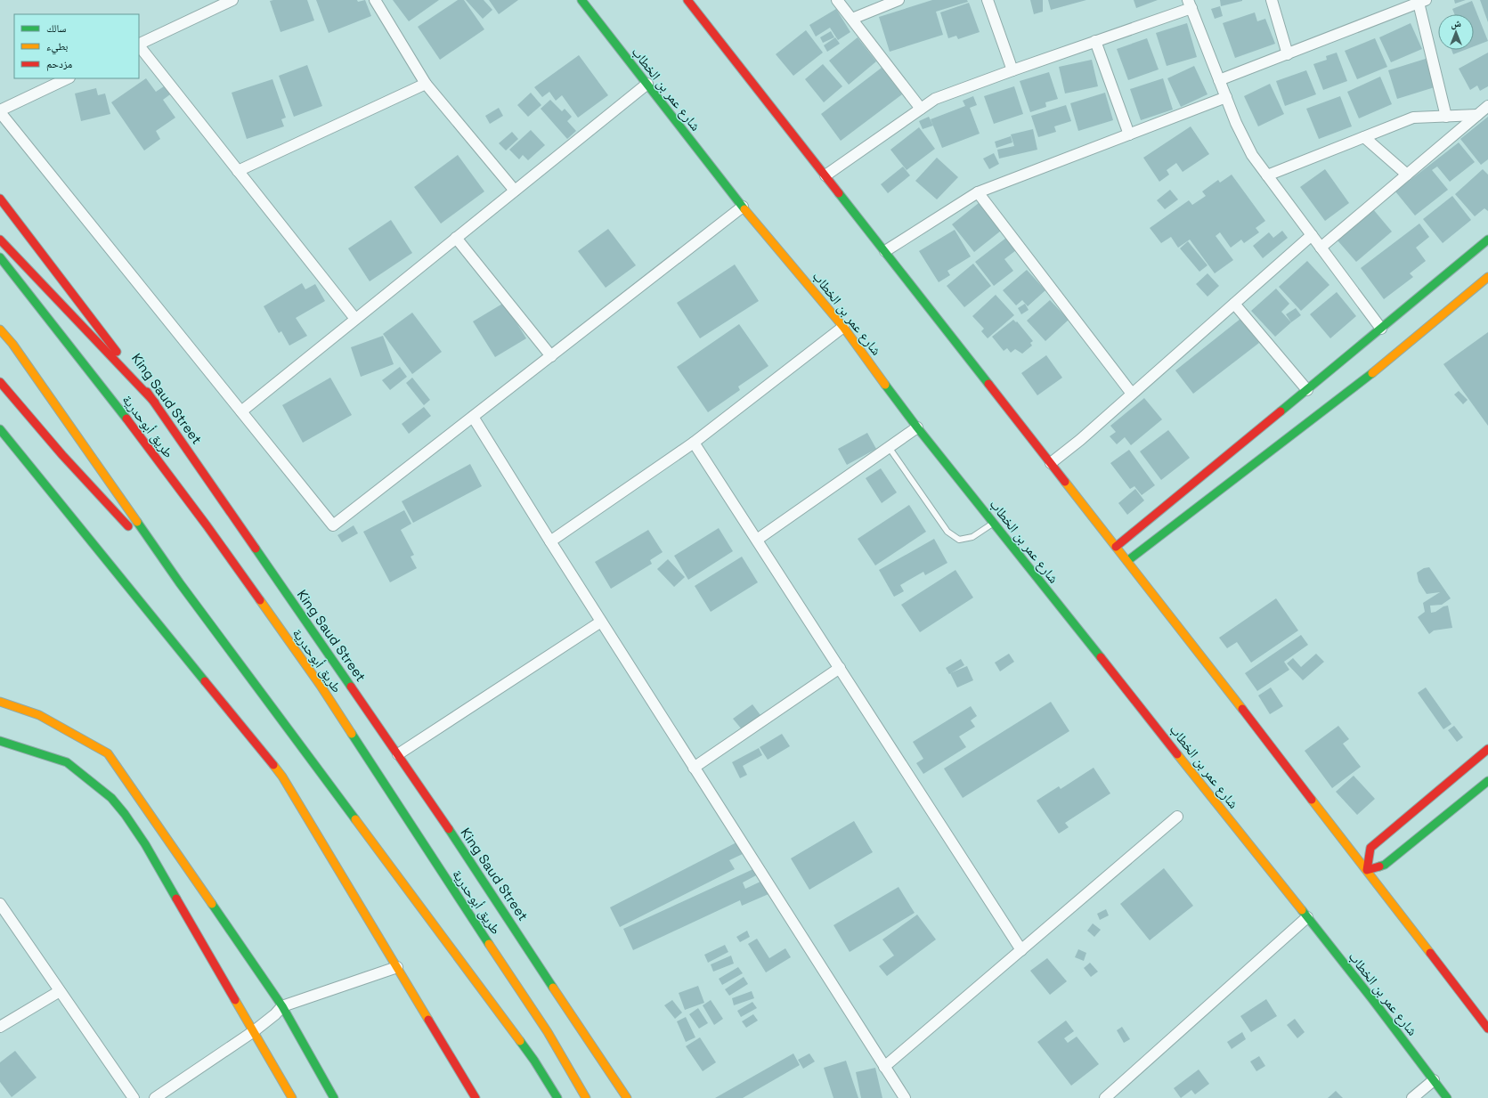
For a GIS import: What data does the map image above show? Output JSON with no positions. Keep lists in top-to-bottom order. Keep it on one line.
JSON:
{"streets":{"main road":["شارع عمر بن الخطاب","King Saud Street","طريق أبوحدرية"]},"legend":["سالك","بطيء","مزدحم"],"north":"top"}
